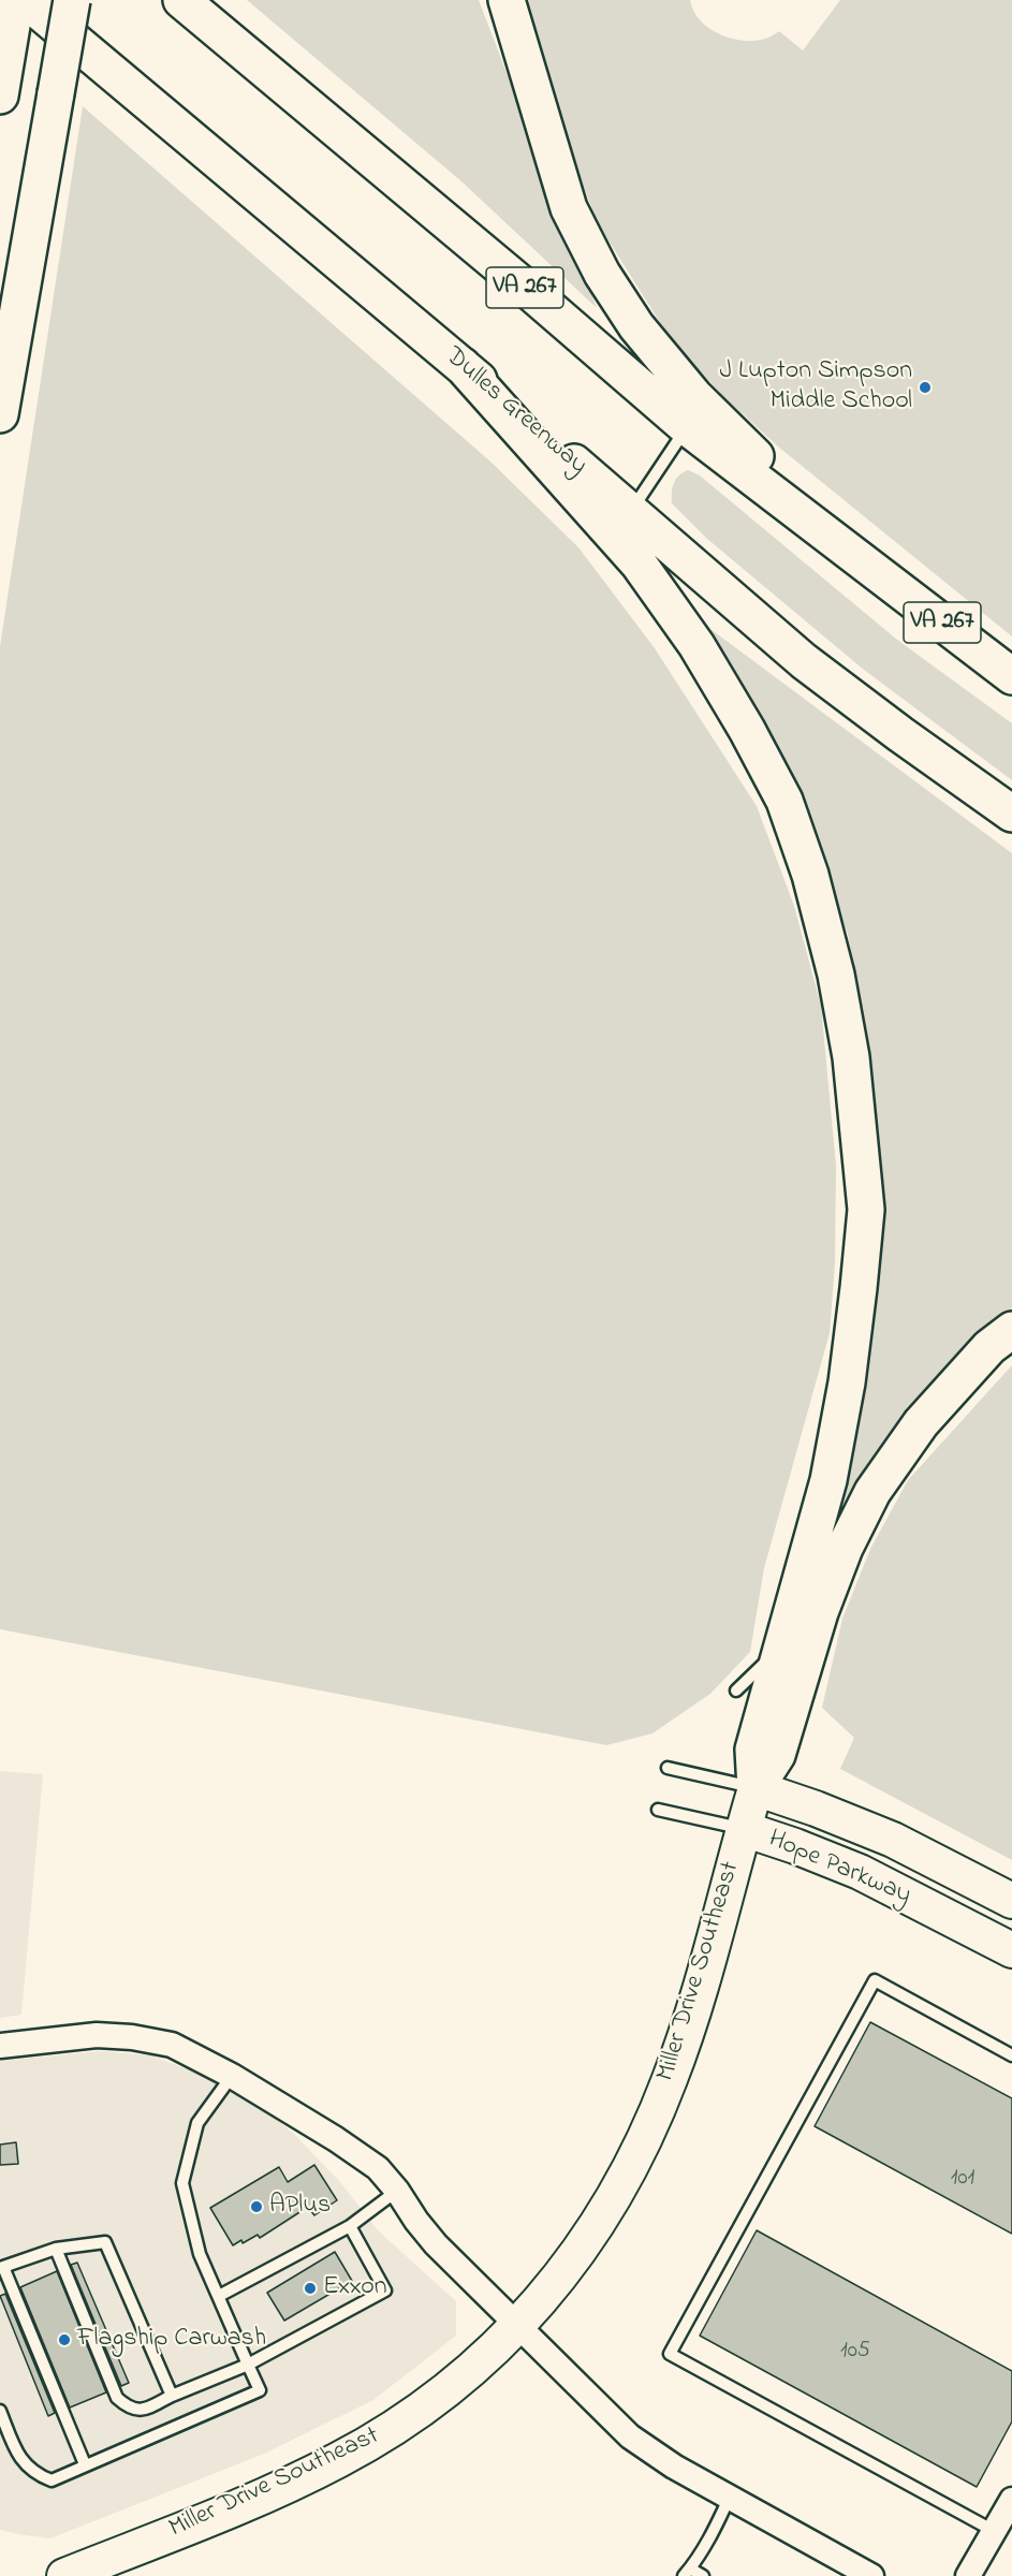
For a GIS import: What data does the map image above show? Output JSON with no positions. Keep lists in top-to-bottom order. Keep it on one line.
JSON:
{"streets":{"main road":["VA 267","Dulles Greenway","Hope Parkway","Miller Drive Southeast"]},"crossings":[["Hope Parkway","Miller Drive Southeast"]],"places":["J Lupton Simpson Middle School","APlus","Exxon","Flagship Carwash"],"house_numbers":["101","105"]}
